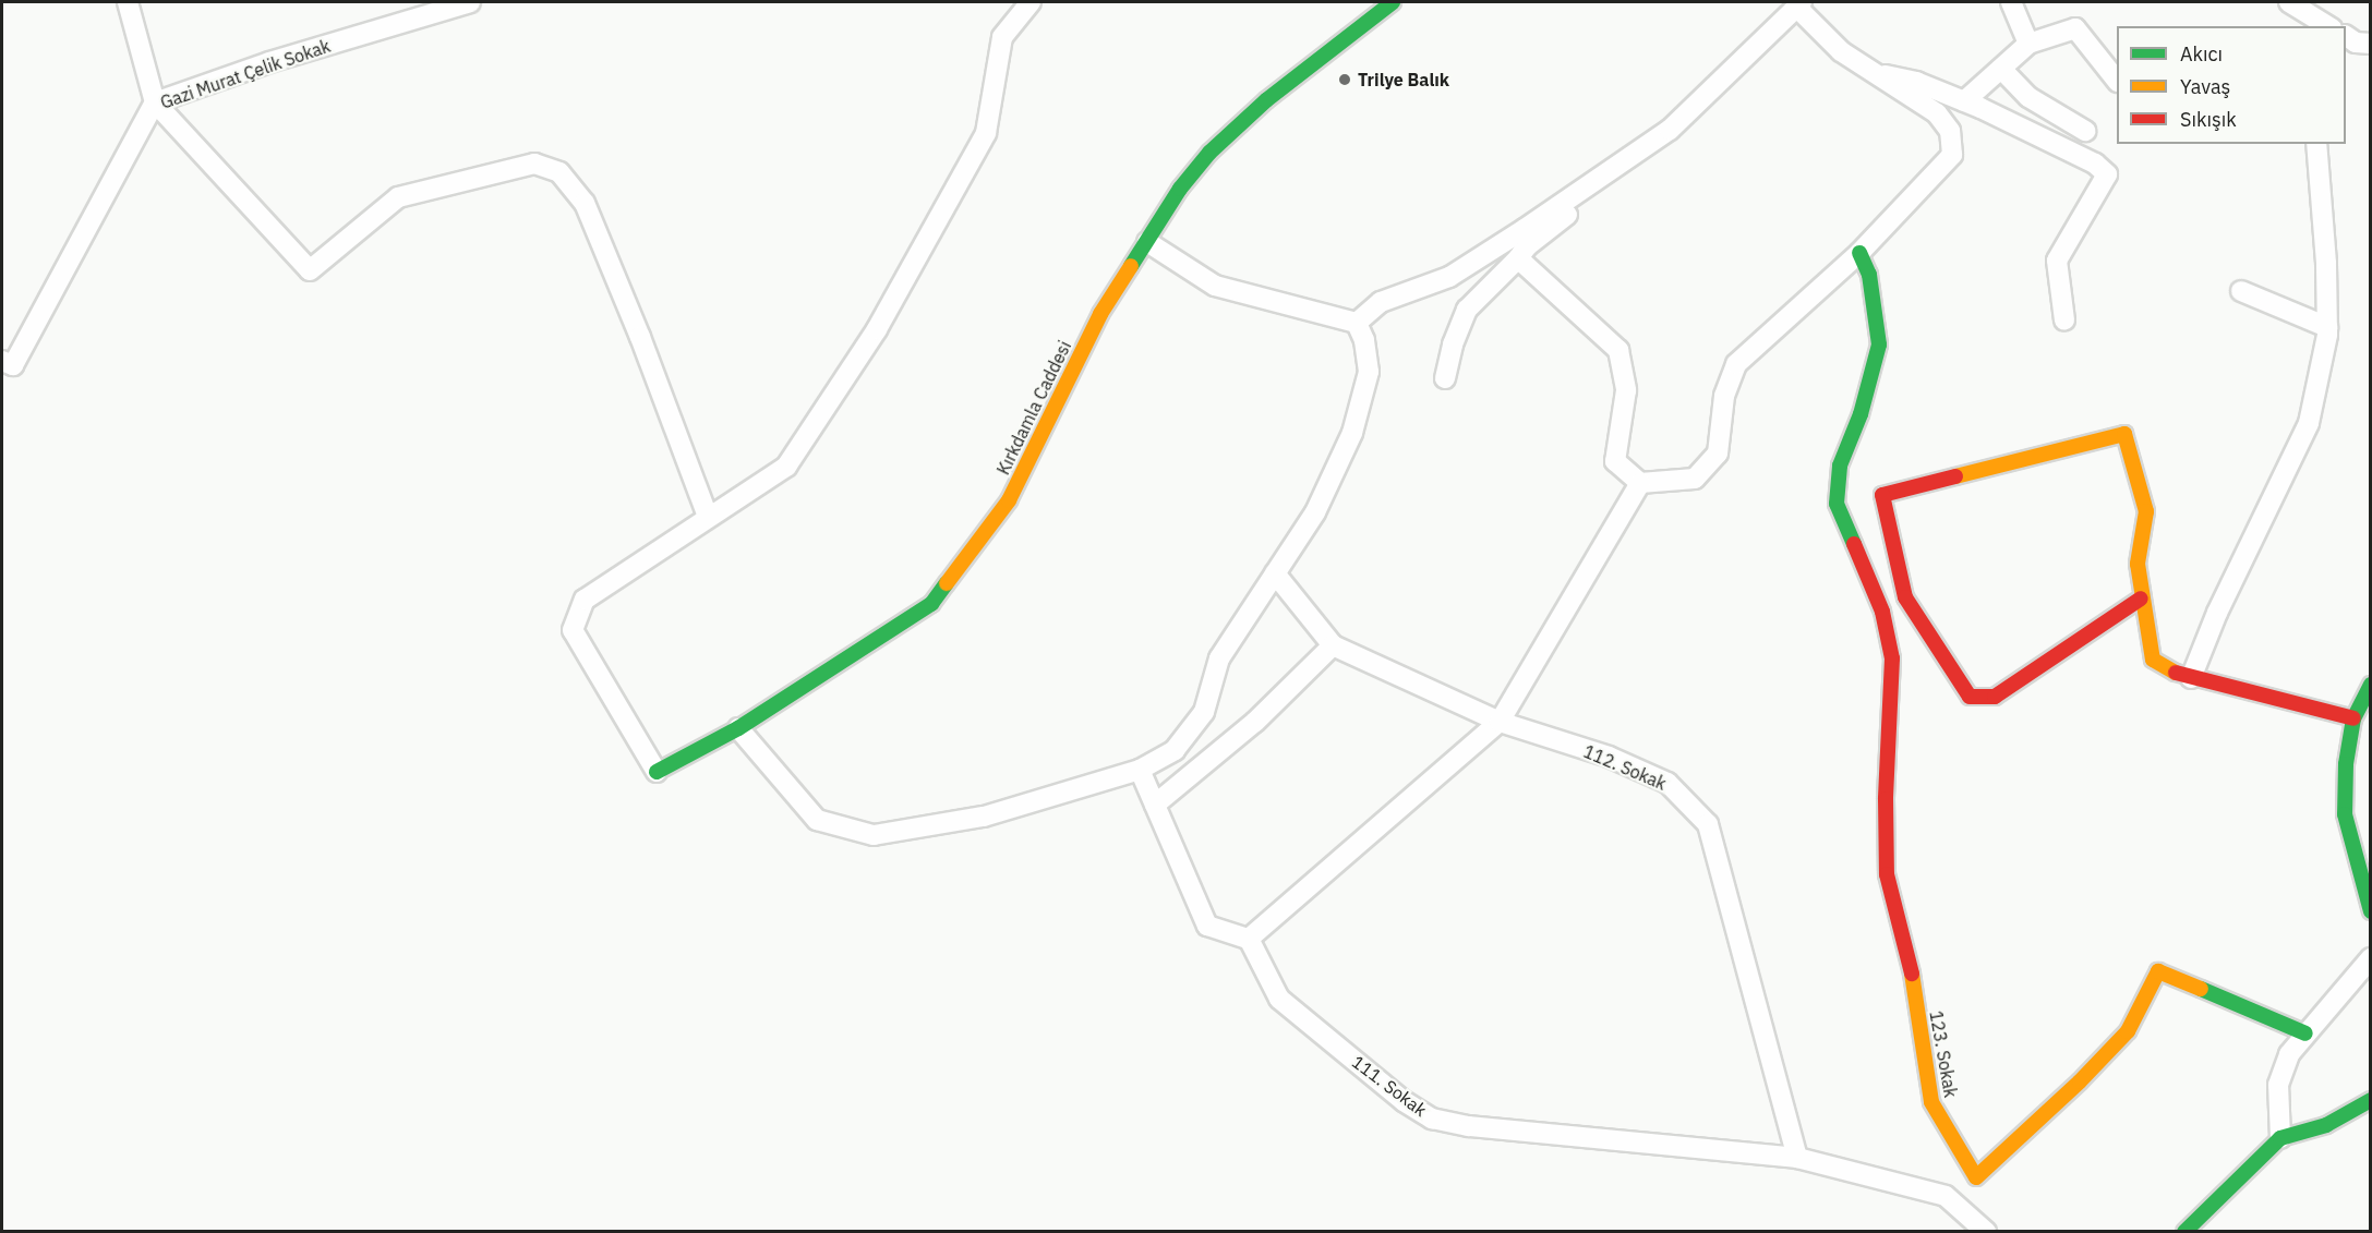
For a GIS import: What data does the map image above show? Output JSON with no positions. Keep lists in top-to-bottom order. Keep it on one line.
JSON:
{"streets":{"street":["Gazi Murat Çelik Sokak","Kırkdamla Caddesi","112. Sokak","123. Sokak","111. Sokak"]},"crossings":[["112. Sokak","111. Sokak"]],"places":["Trilye Balık"],"legend":["Akıcı","Yavaş","Sıkışık"]}
